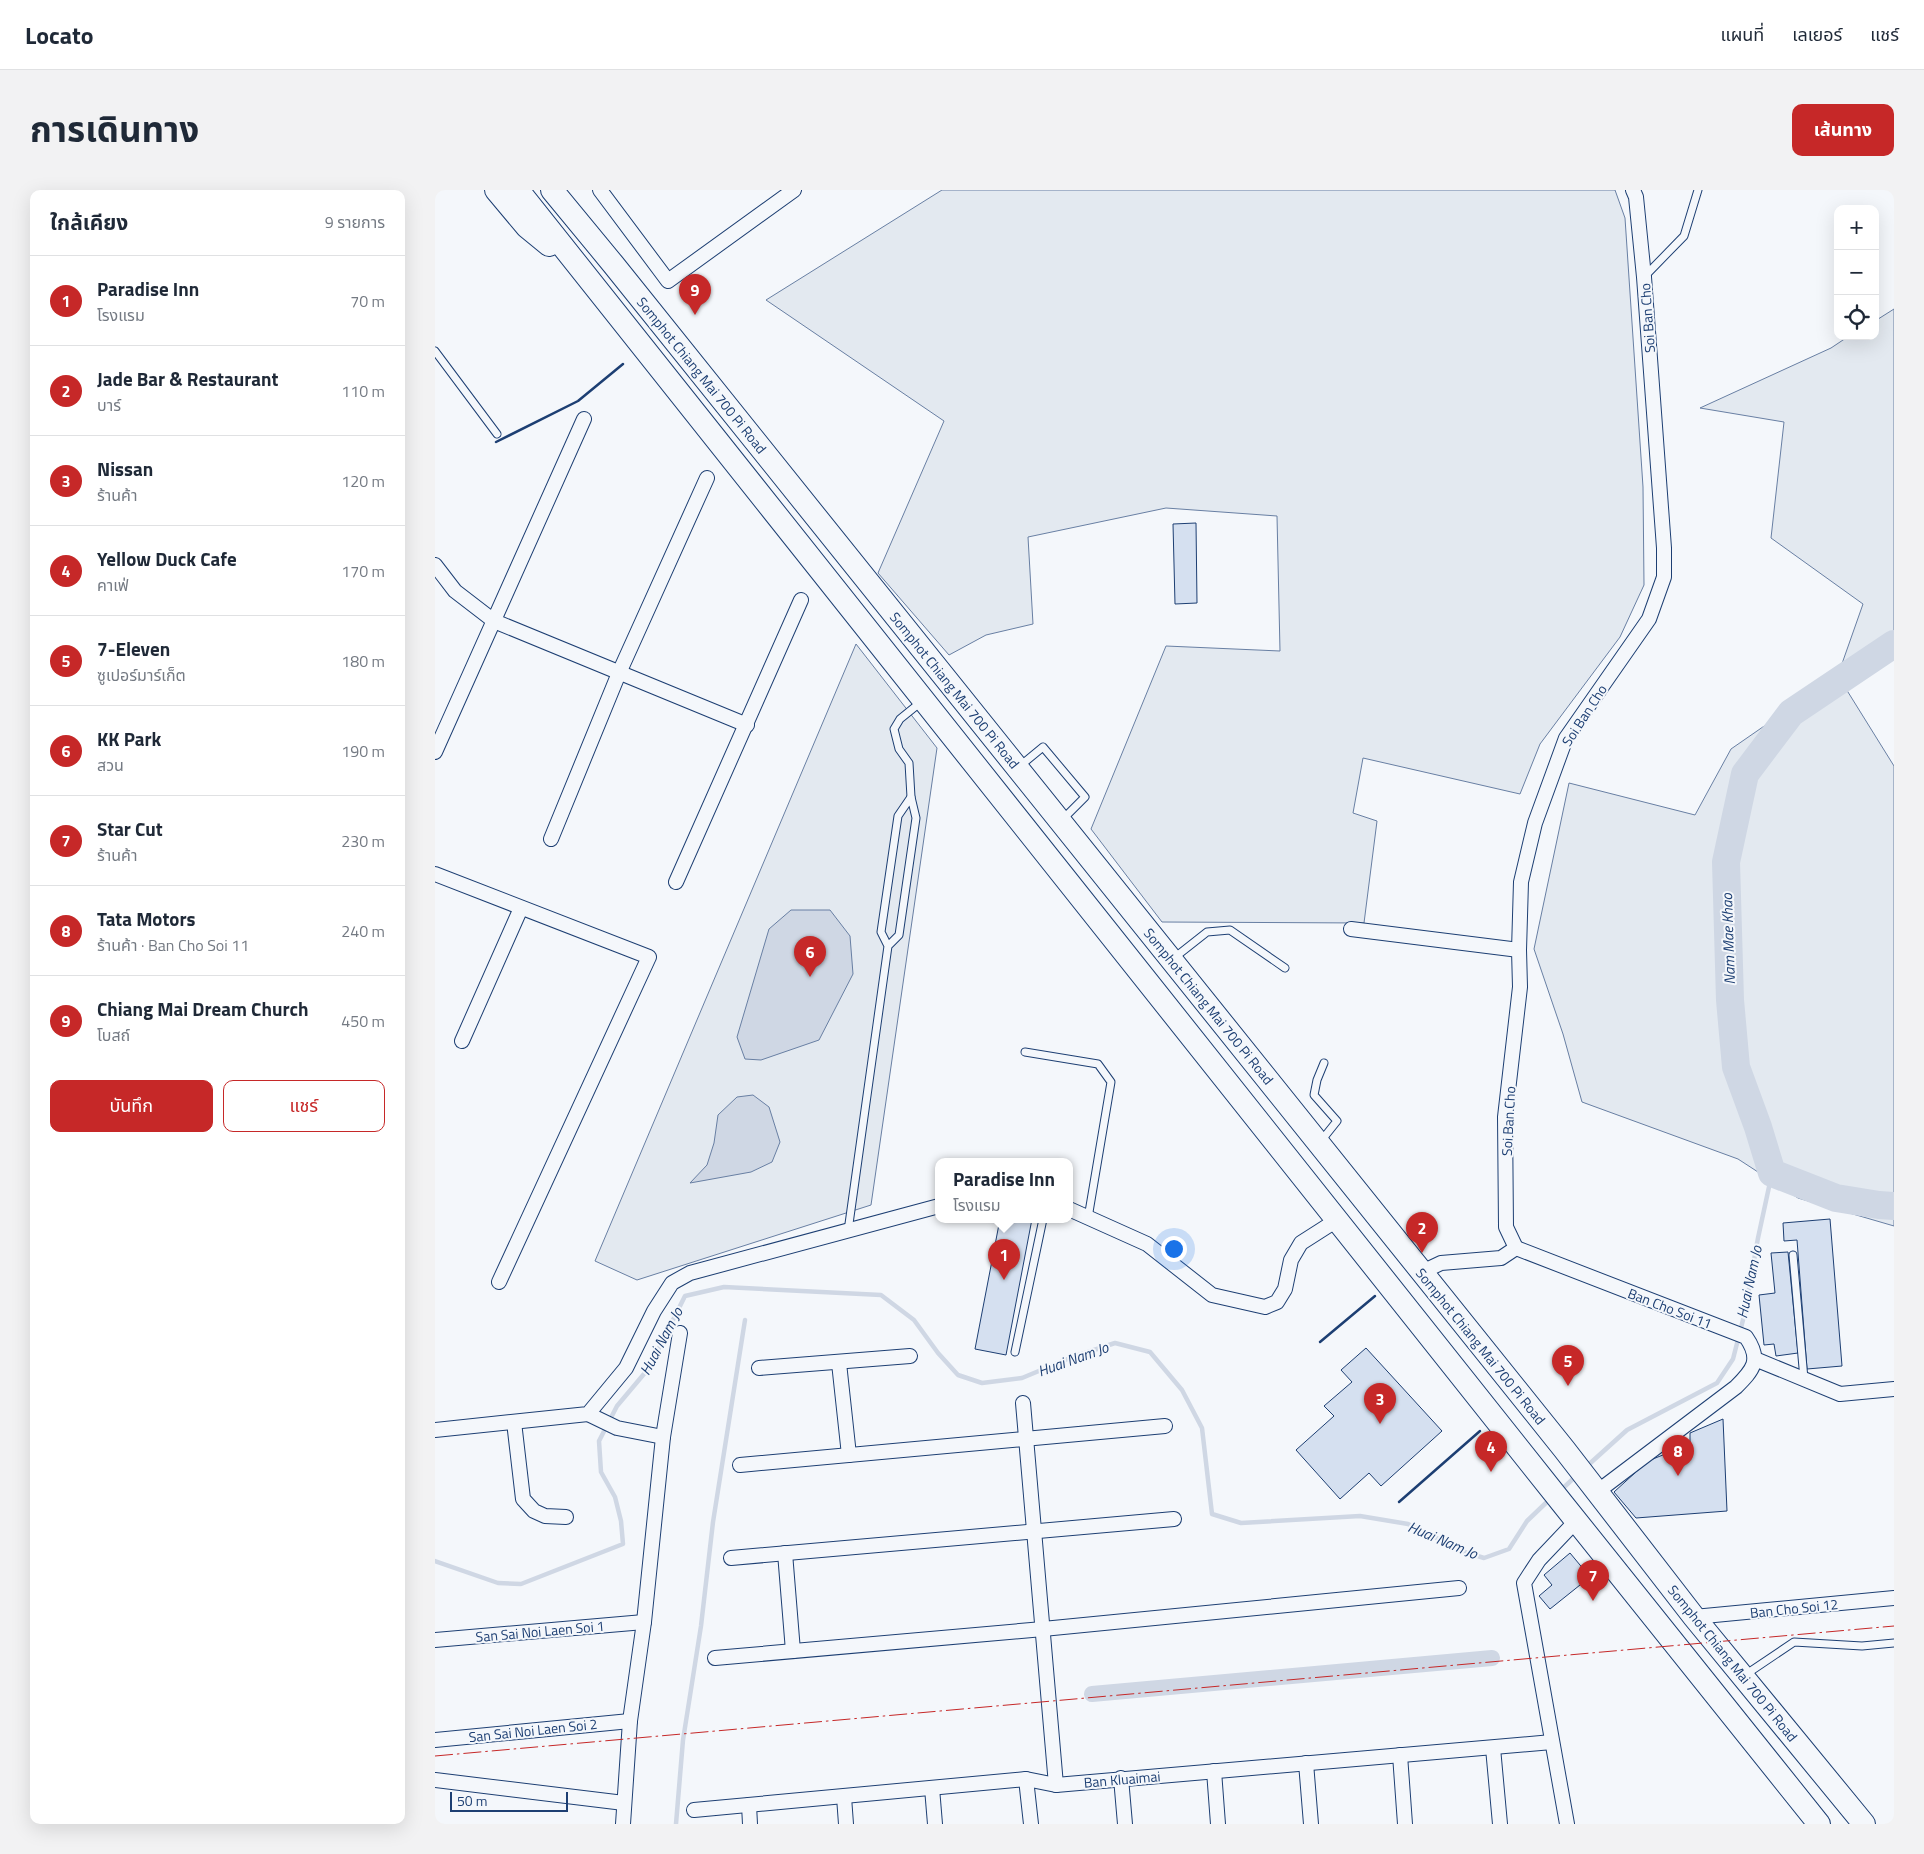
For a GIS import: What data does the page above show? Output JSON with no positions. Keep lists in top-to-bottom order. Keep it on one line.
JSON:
{"streets":{"main road":["Somphot Chiang Mai 700 Pi Road"],"street":["Soi Ban Cho","Ban Cho Soi 11","Ban Cho Soi 12","San Sai Noi Laen Soi 1","San Sai Noi Laen Soi 2","Ban Kluaimai"]},"crossings":[["Soi Ban Cho","Ban Cho Soi 11"],["Somphot Chiang Mai 700 Pi Road","Ban Cho Soi 12"]],"water":["Nam Mae Khao","Huai Nam Jo"],"scale_bar":"50 m","page":{"header":"Locato","nav":["แผนที่","เลเยอร์","แชร์"],"title":"การเดินทาง","buttons":["เส้นทาง",["บันทึก","แชร์"]],"heading":["ใกล้เคียง","9 รายการ"],"map_buttons":["+","−"],"list":[{"mark":"1","name":"Paradise Inn","note":"โรงแรม","value":"70 m"},{"mark":"2","name":"Jade Bar & Restaurant","note":"บาร์","value":"110 m"},{"mark":"3","name":"Nissan","note":"ร้านค้า","value":"120 m"},{"mark":"4","name":"Yellow Duck Cafe","note":"คาเฟ่","value":"170 m"},{"mark":"5","name":"7-Eleven","note":"ซูเปอร์มาร์เก็ต","value":"180 m"},{"mark":"6","name":"KK Park","note":"สวน","value":"190 m"},{"mark":"7","name":"Star Cut","note":"ร้านค้า","value":"230 m"},{"mark":"8","name":"Tata Motors","note":"ร้านค้า · Ban Cho Soi 11","value":"240 m"},{"mark":"9","name":"Chiang Mai Dream Church","note":"โบสถ์","value":"450 m"}],"pins":["9","6","2","1","5","3","4","8","7"],"popup":["Paradise Inn","โรงแรม"],"scale":"50 m"}}
